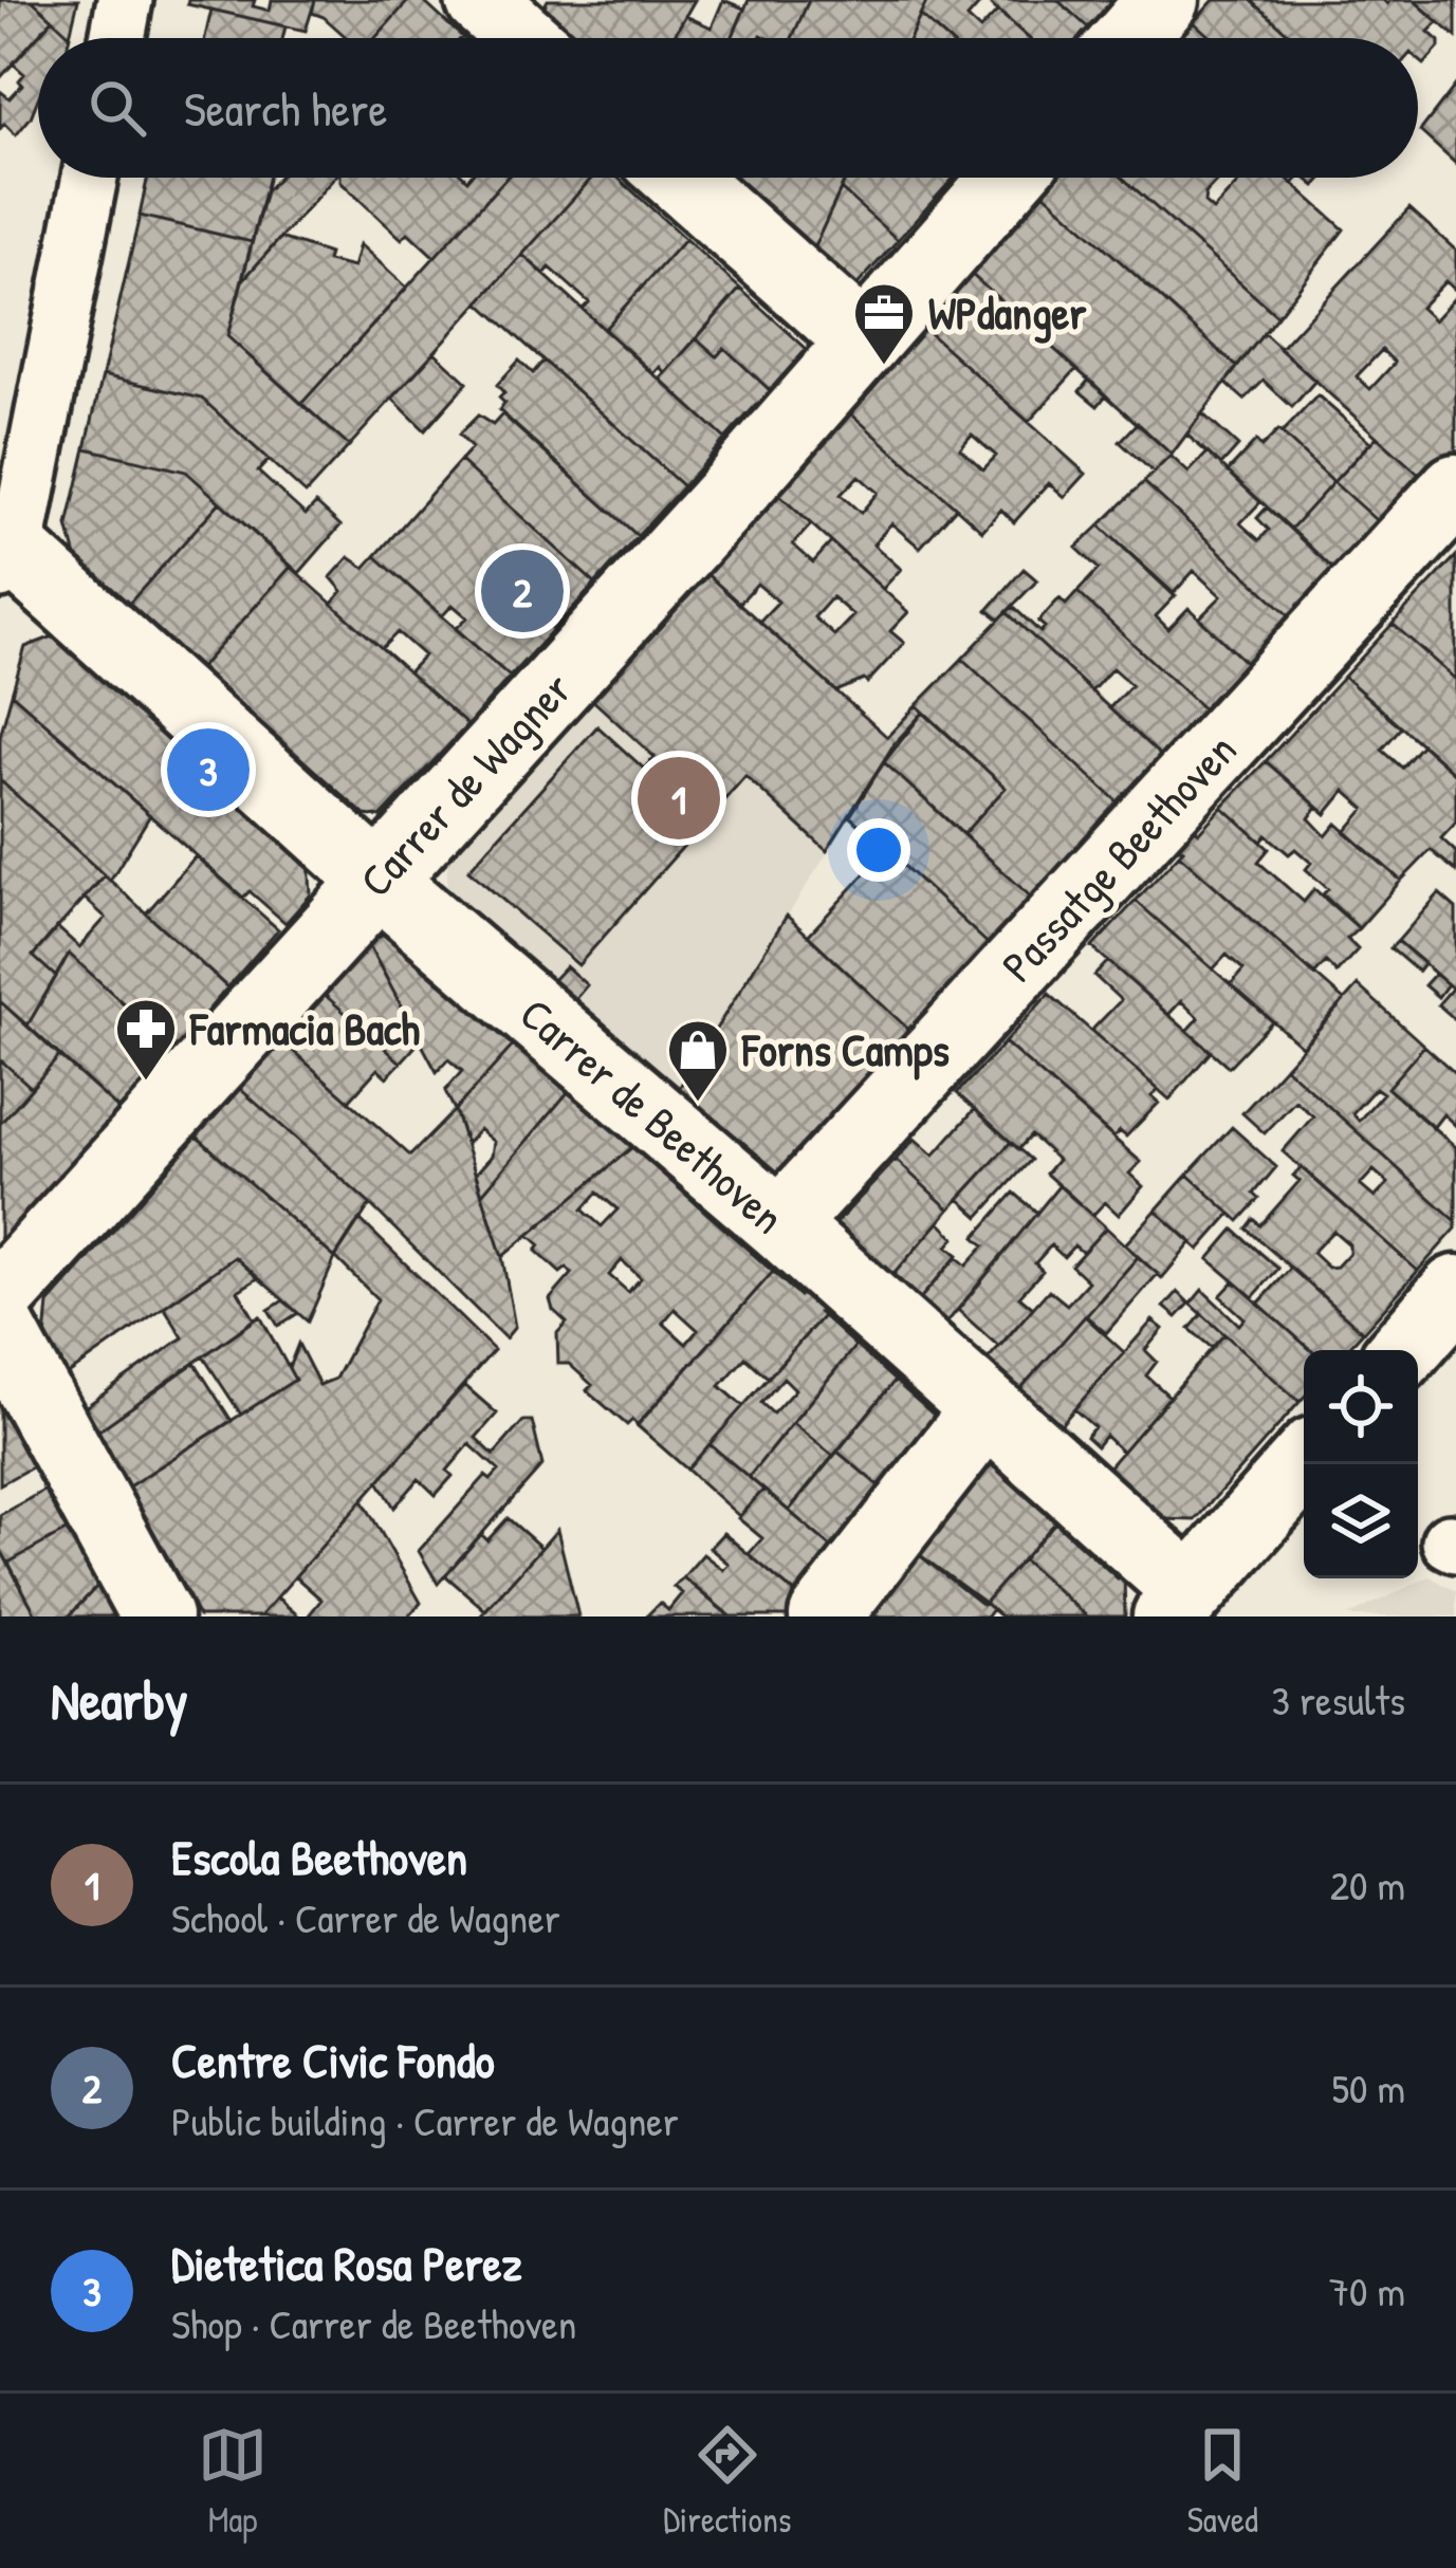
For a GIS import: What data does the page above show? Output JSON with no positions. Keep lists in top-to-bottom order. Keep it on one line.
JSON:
{"streets":{"street":["Carrer de Wagner","Passatge Beethoven","Carrer de Beethoven"]},"crossings":[["Carrer de Wagner","Carrer de Beethoven"],["Passatge Beethoven","Carrer de Beethoven"]],"places":{"office":["WPdanger"],"pharmacy":["Farmacia Bach"],"shop":["Forns Camps"]},"page":{"search":"Search here","pins":["2","3","1"],"heading":["Nearby","3 results"],"list":[{"mark":"1","name":"Escola Beethoven","note":"School · Carrer de Wagner","value":"20 m"},{"mark":"2","name":"Centre Civic Fondo","note":"Public building · Carrer de Wagner","value":"50 m"},{"mark":"3","name":"Dietetica Rosa Perez","note":"Shop · Carrer de Beethoven","value":"70 m"}],"nav":["Map","Directions","Saved"]}}
